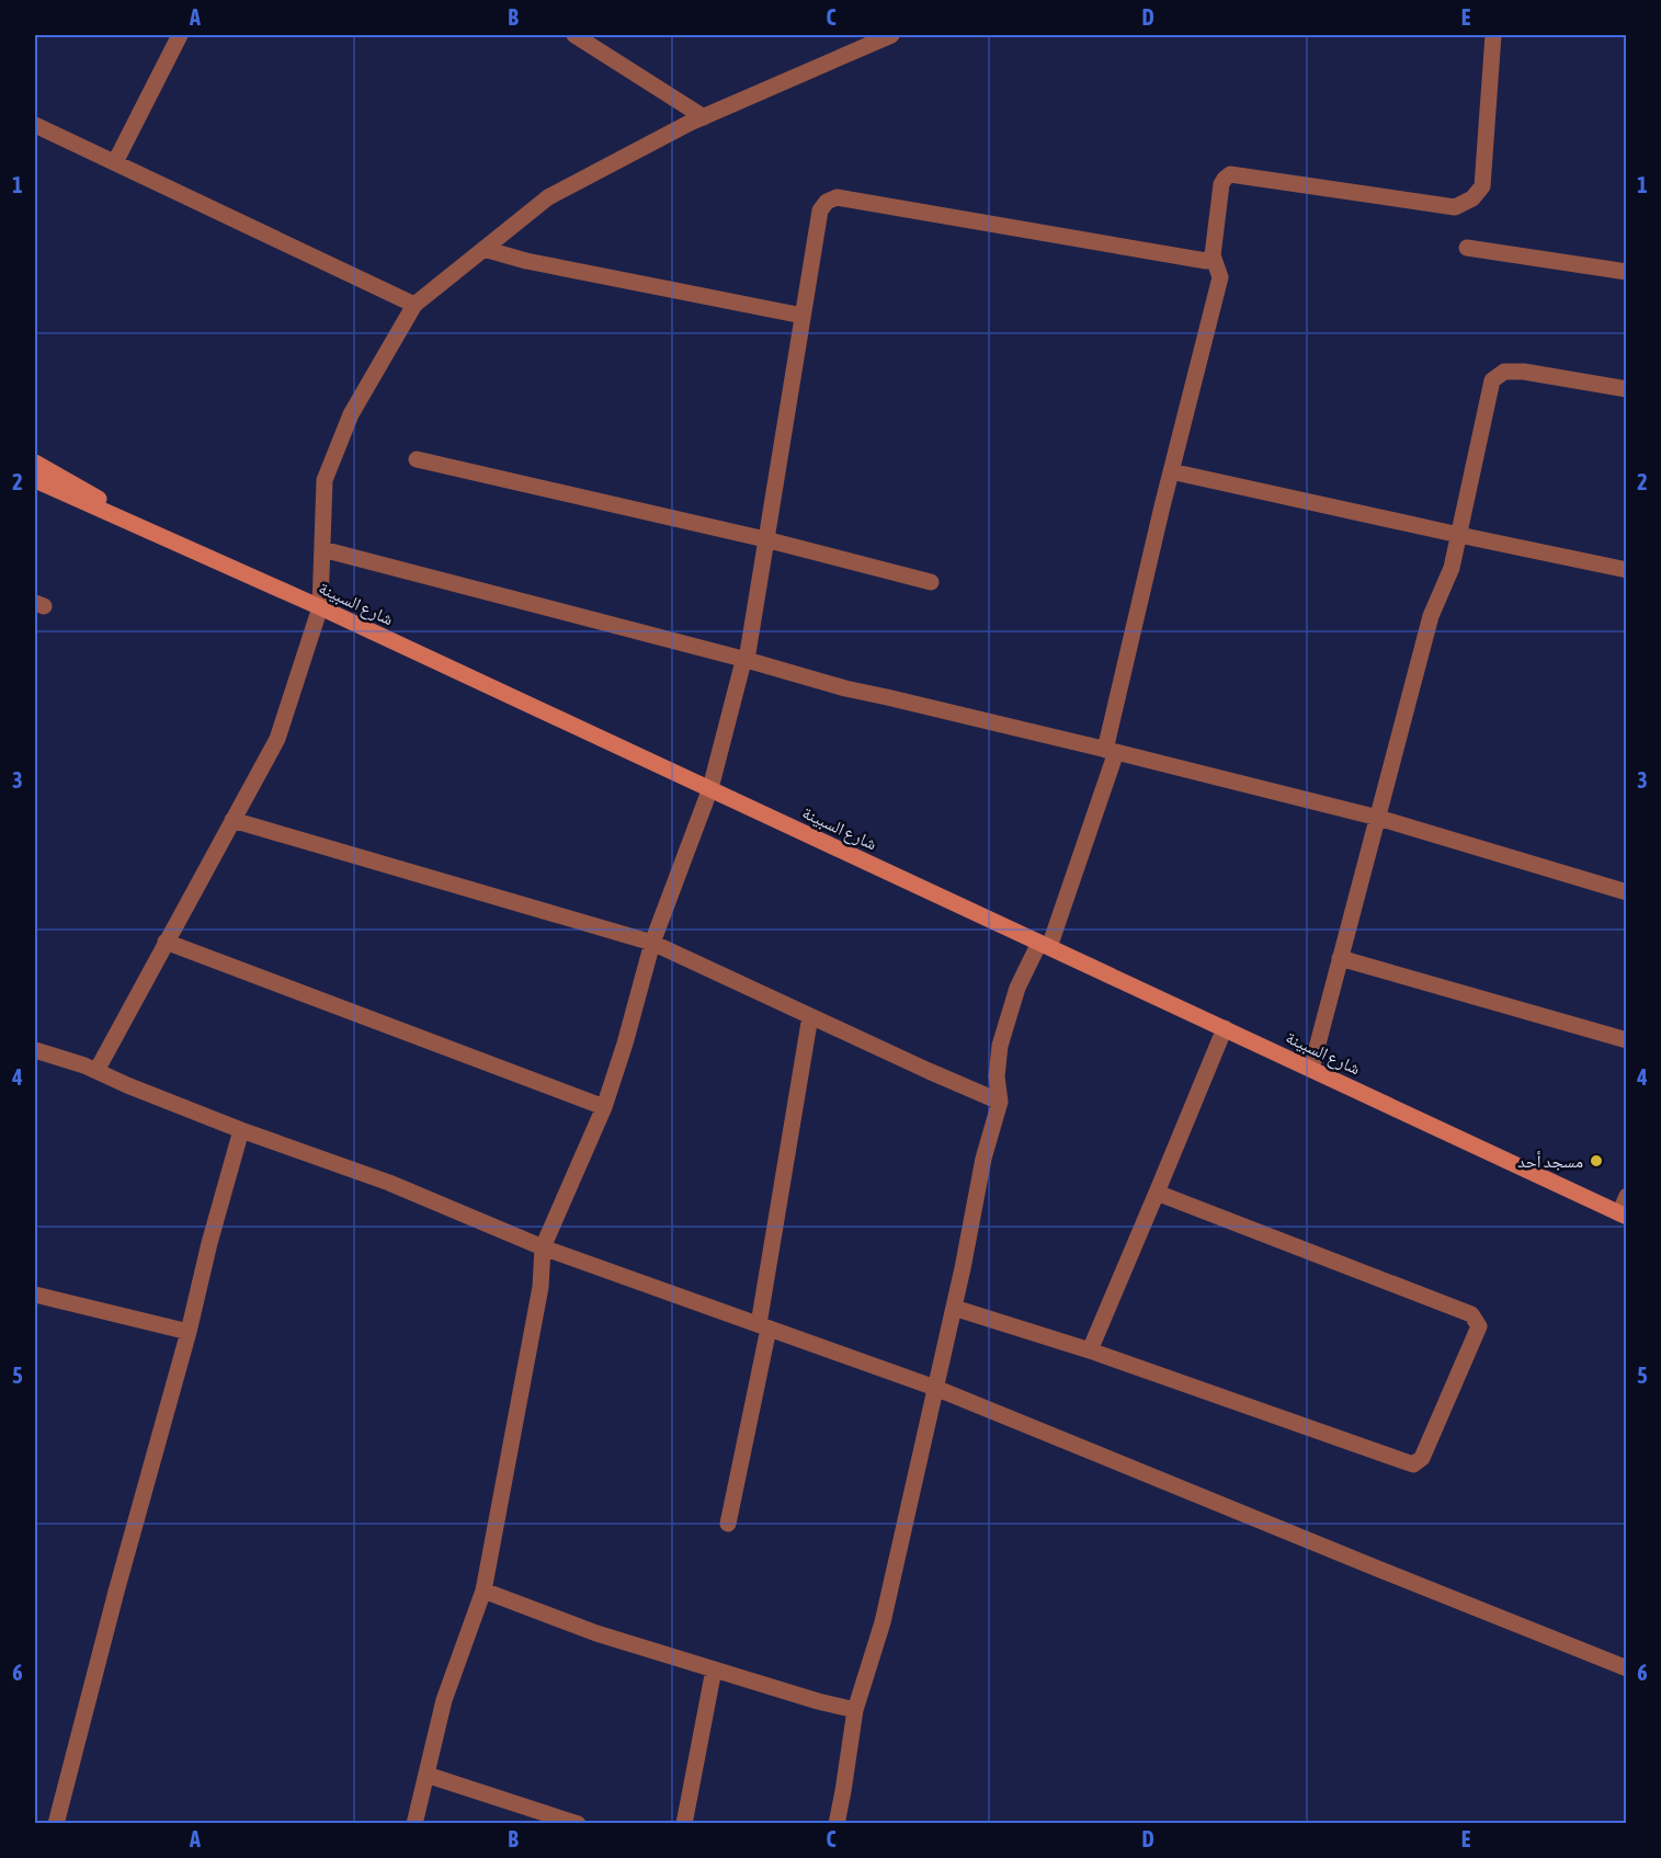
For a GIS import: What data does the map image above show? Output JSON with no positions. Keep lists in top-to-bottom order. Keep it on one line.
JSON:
{"streets":{"main road":["شارع السبينة"]},"places":["مسجد أحد"],"grid":{"columns":["A","B","C","D","E"],"rows":["1","2","3","4","5","6"]}}
